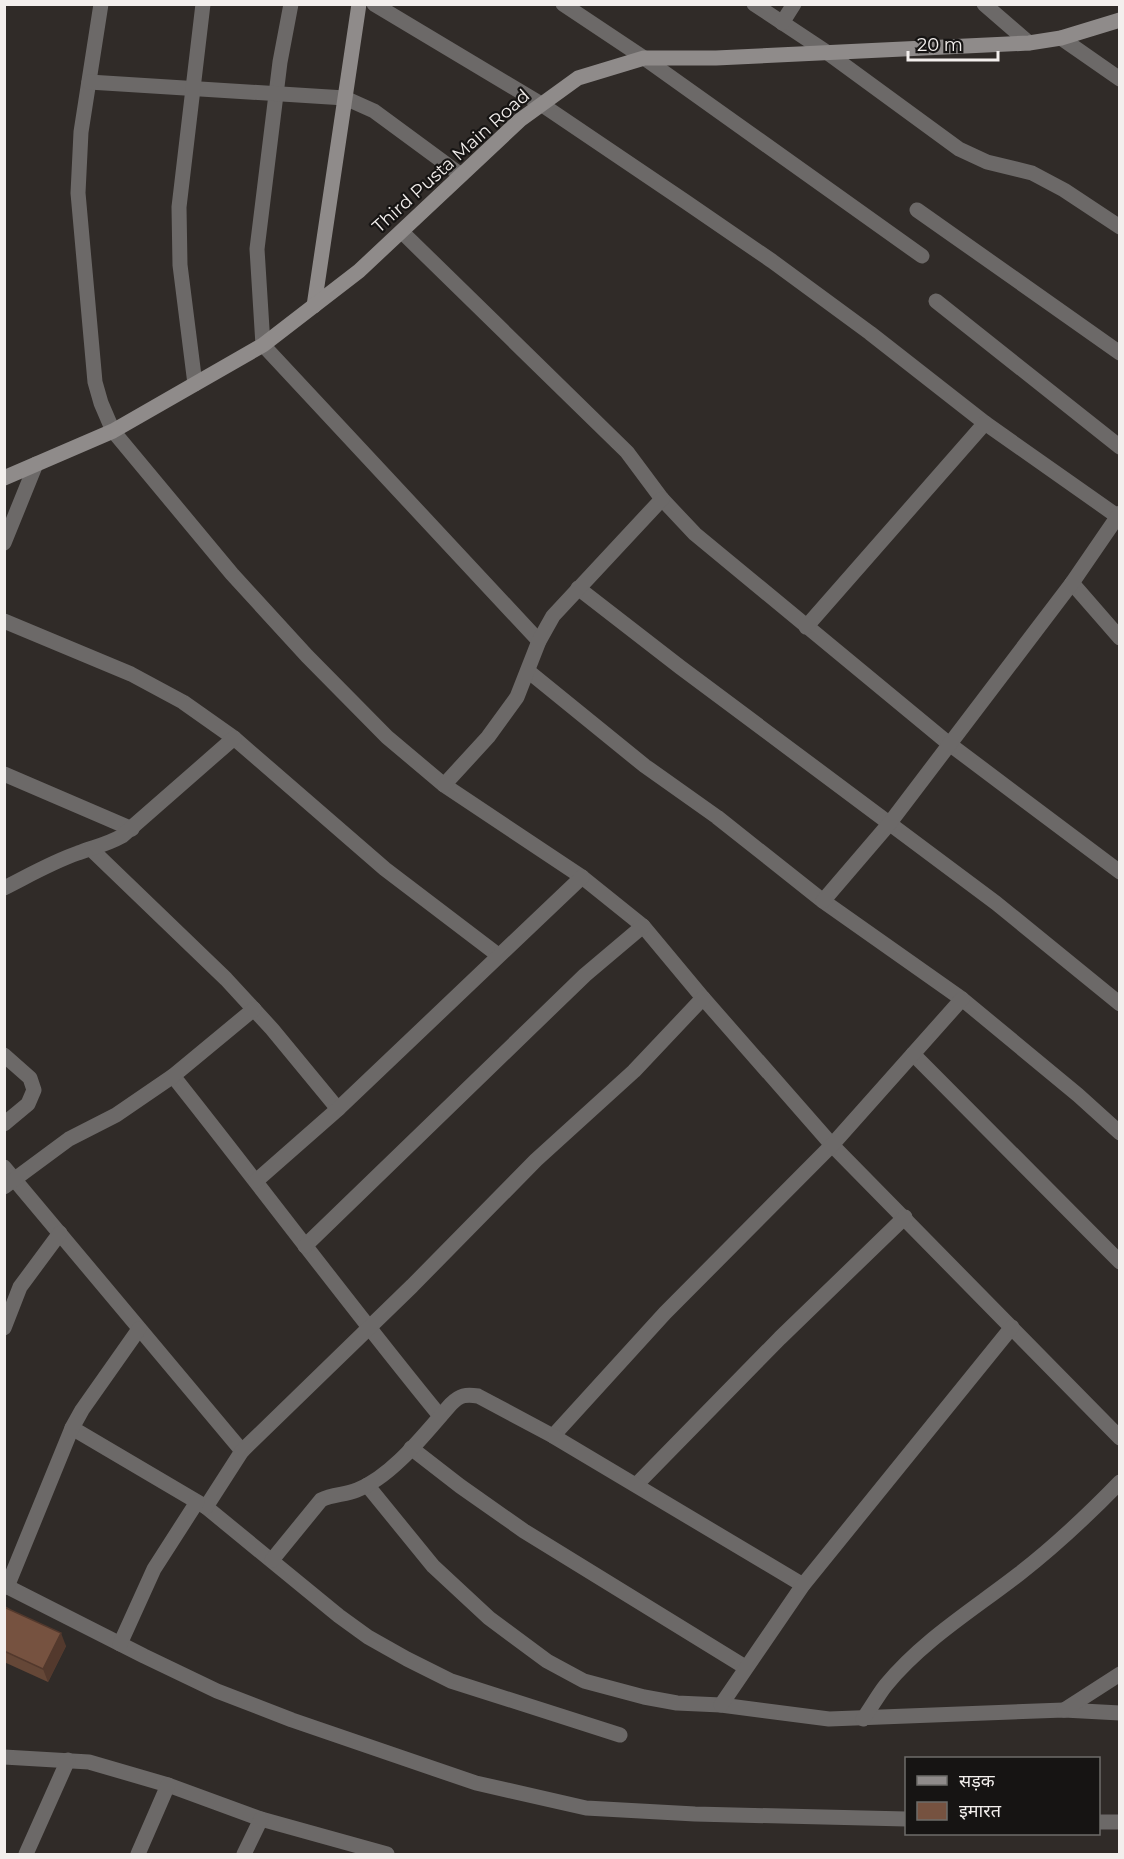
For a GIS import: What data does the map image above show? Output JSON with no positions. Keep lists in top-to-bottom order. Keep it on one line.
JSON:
{"streets":{"street":["Third Pusta Main Road"]},"legend":["सड़क","इमारत"],"scale_bar":"20 m"}
